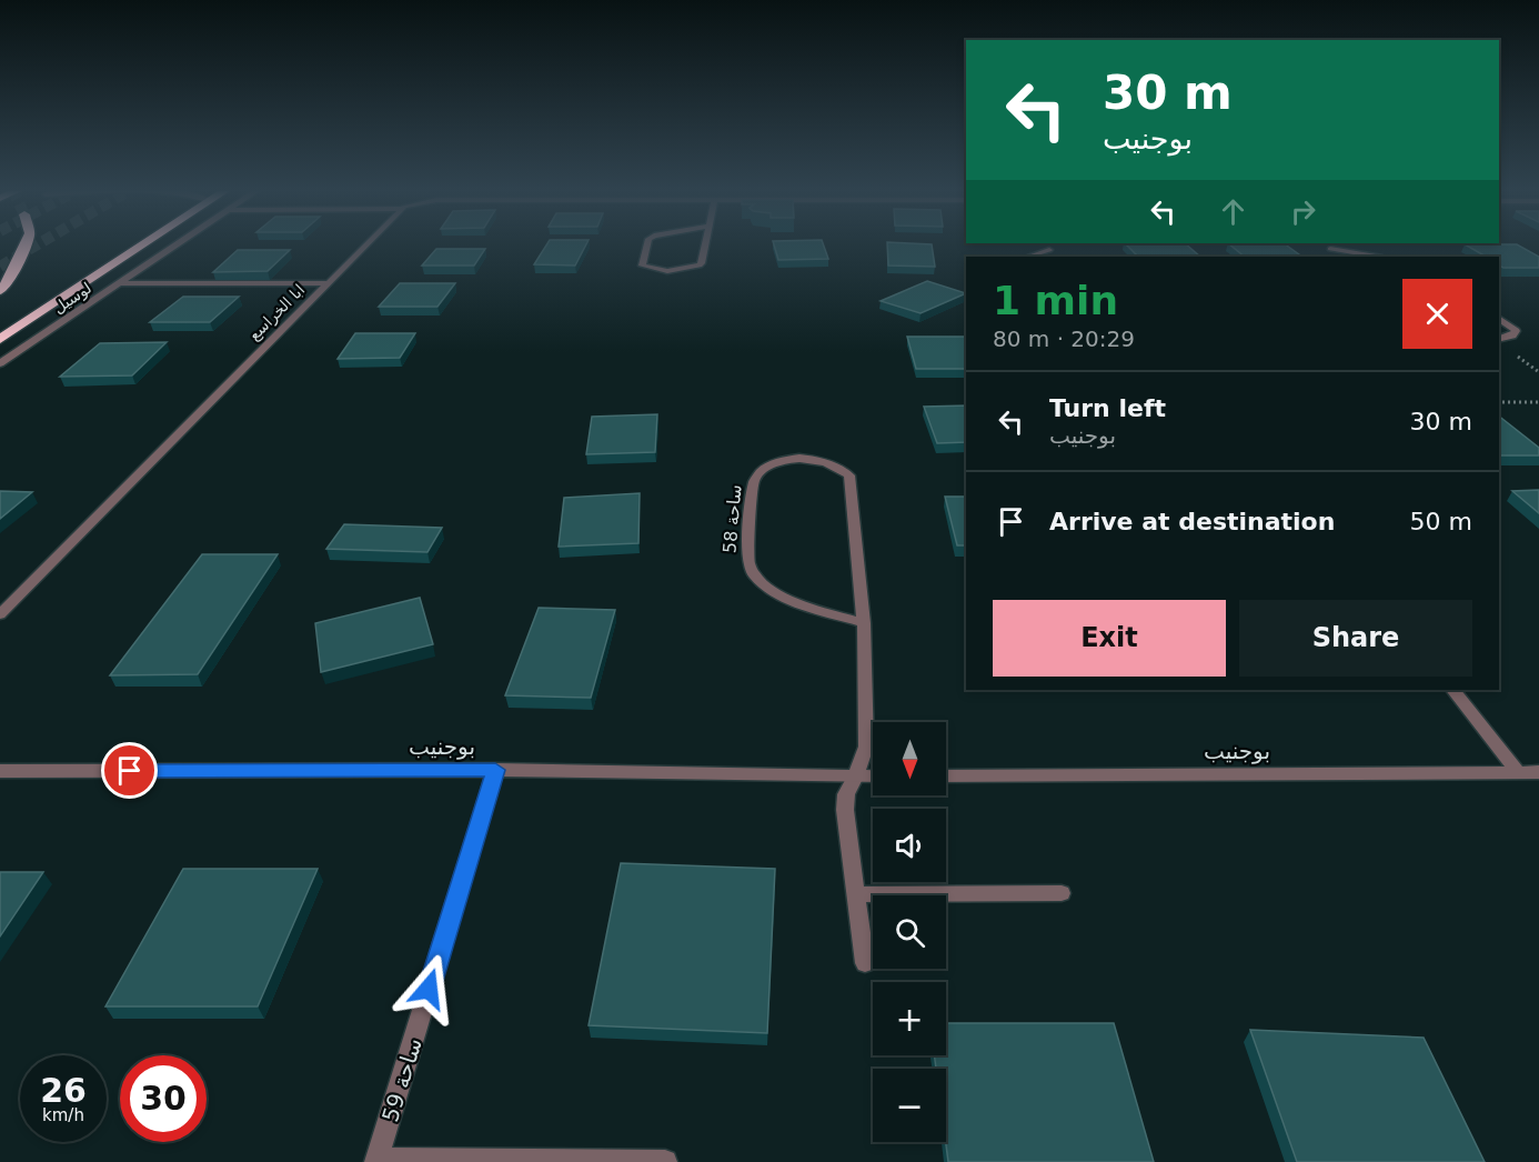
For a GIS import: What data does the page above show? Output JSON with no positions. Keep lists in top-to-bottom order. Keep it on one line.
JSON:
{"streets":{"street":["لوسيل","ابا الخراسع","ساحة 58","بوجنيب","ساحة 59"]},"crossings":[["ساحة 58","بوجنيب"],["بوجنيب","ساحة 59"]],"north":"bottom","page":{"turn":["30 m","بوجنيب"],"heading":["1 min","80 m · 20:29"],"list":[{"name":"Turn left","note":"بوجنيب","value":"30 m"},{"name":"Arrive at destination","value":"50 m"}],"buttons":["Exit","Share"],"map_buttons":["+","−"],"speed":"26 km/h","limit":"30"}}
